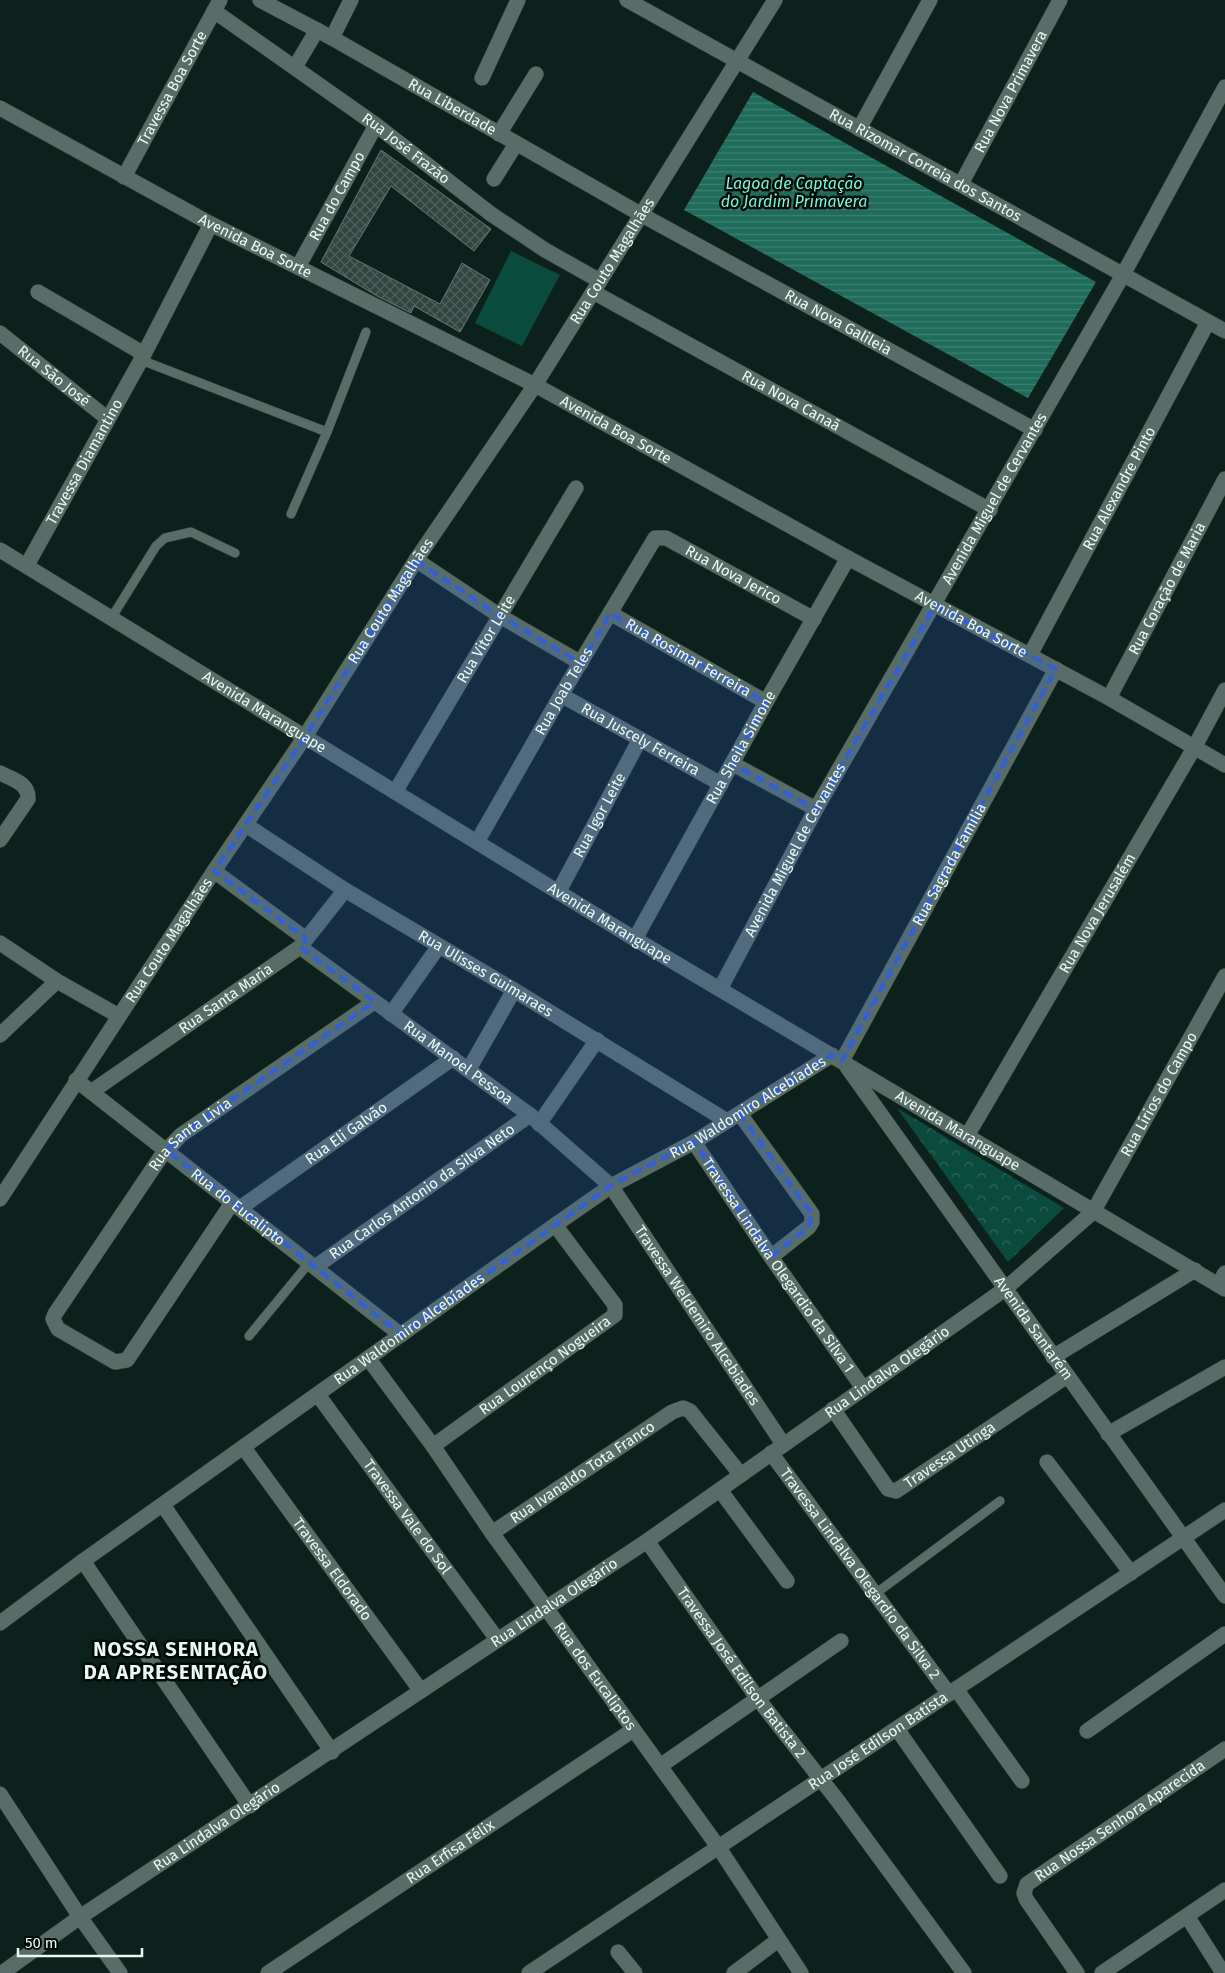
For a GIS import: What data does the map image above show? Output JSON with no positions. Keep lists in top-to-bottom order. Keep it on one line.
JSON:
{"streets":{"street":["Travessa Boa Sorte","Rua Nova Primavera","Rua Liberdade","Rua José Frazão","Rua Rizomar Correia dos Santos","Rua do Campo","Avenida Boa Sorte","Rua Couto Magalhães","Rua Nova Galileia","Rua São José","Rua Nova Canaã","Travessa Diamantino","Rua Alexandre Pinto","Avenida Miguel de Cervantes","Rua Nova Jerico","Rua Coração de Maria","Rua Vitor Leite","Rua Rosimar Ferreira","Rua Joab Teles","Avenida Maranguape","Rua Juscely Ferreira","Rua Sheila Simone","Rua Igor Leite","Rua Sagrada Família","Rua Nova Jerusalém","Rua Ulisses Guimaraes","Rua Santa Maria","Rua Manoel Pessoa","Rua Lírios do Campo","Rua Waldomiro Alcebíades","Rua Eli Galvão","Rua Santa Livia","Rua Carlos Antonio da Silva Neto","Rua do Eucalipto","Travessa Lindalva Olegardio da Silva 1","Travessa Weldemiro Alcebiades","Avenida Santarém","Rua Lourenço Nogueira","Rua Lindalva Olegário","Travessa Utinga","Rua Ivanaldo Tota Franco","Travessa Vale do Sol","Travessa Eldorado","Travessa Lindalva Olegardio da Silva 2","Travessa José Edilson Batista 2","Rua dos Eucaliptos","Rua José Edilson Batista","Rua Nossa Senhora Aparecida","Rua Erfisa Félix"]},"crossings":[["Travessa Boa Sorte","Rua José Frazão"],["Travessa Boa Sorte","Avenida Boa Sorte"],["Rua Nova Primavera","Rua Rizomar Correia dos Santos"],["Rua Liberdade","Rua Couto Magalhães"],["Rua Liberdade","Rua Nova Galileia"],["Rua José Frazão","Rua do Campo"],["Rua José Frazão","Rua Couto Magalhães"],["Rua José Frazão","Rua Nova Canaã"],["Rua Rizomar Correia dos Santos","Rua Couto Magalhães"],["Rua Rizomar Correia dos Santos","Rua Alexandre Pinto"],["Rua Rizomar Correia dos Santos","Avenida Miguel de Cervantes"],["Rua do Campo","Avenida Boa Sorte"],["Avenida Boa Sorte","Rua Couto Magalhães"],["Avenida Boa Sorte","Travessa Diamantino"],["Avenida Boa Sorte","Rua Alexandre Pinto"],["Avenida Boa Sorte","Avenida Miguel de Cervantes"],["Avenida Boa Sorte","Rua Coração de Maria"],["Avenida Boa Sorte","Rua Sheila Simone"],["Avenida Boa Sorte","Rua Sagrada Família"],["Avenida Boa Sorte","Rua Nova Jerusalém"],["Rua Couto Magalhães","Rua Nova Galileia"],["Rua Couto Magalhães","Rua Nova Canaã"],["Rua Couto Magalhães","Avenida Maranguape"],["Rua Couto Magalhães","Rua Ulisses Guimaraes"],["Rua Couto Magalhães","Rua Manoel Pessoa"],["Rua Couto Magalhães","Rua do Eucalipto"],["Rua Nova Galileia","Avenida Miguel de Cervantes"],["Rua São José","Travessa Diamantino"],["Rua Nova Canaã","Avenida Miguel de Cervantes"],["Travessa Diamantino","Avenida Maranguape"],["Avenida Miguel de Cervantes","Avenida Maranguape"],["Rua Nova Jerico","Rua Joab Teles"],["Rua Nova Jerico","Rua Sheila Simone"],["Rua Vitor Leite","Avenida Maranguape"],["Rua Rosimar Ferreira","Rua Joab Teles"],["Rua Rosimar Ferreira","Rua Sheila Simone"],["Rua Joab Teles","Avenida Maranguape"],["Rua Joab Teles","Rua Juscely Ferreira"],["Avenida Maranguape","Rua Sheila Simone"],["Avenida Maranguape","Rua Igor Leite"],["Avenida Maranguape","Rua Sagrada Família"],["Avenida Maranguape","Rua Nova Jerusalém"],["Avenida Maranguape","Rua Lírios do Campo"],["Avenida Maranguape","Rua Waldomiro Alcebíades"],["Avenida Maranguape","Avenida Santarém"],["Avenida Maranguape","Rua Lindalva Olegário"],["Rua Juscely Ferreira","Rua Sheila Simone"],["Rua Juscely Ferreira","Rua Igor Leite"],["Rua Sagrada Família","Rua Waldomiro Alcebíades"],["Rua Sagrada Família","Avenida Santarém"],["Rua Ulisses Guimaraes","Rua Santa Maria"],["Rua Ulisses Guimaraes","Rua Waldomiro Alcebíades"],["Rua Santa Maria","Rua Manoel Pessoa"],["Rua Santa Maria","Rua do Eucalipto"],["Rua Manoel Pessoa","Rua Waldomiro Alcebíades"],["Rua Manoel Pessoa","Rua Eli Galvão"],["Rua Manoel Pessoa","Rua Santa Livia"],["Rua Manoel Pessoa","Rua Carlos Antonio da Silva Neto"],["Rua Manoel Pessoa","Travessa Weldemiro Alcebiades"],["Rua Lírios do Campo","Rua Lindalva Olegário"],["Rua Waldomiro Alcebíades","Rua do Eucalipto"],["Rua Waldomiro Alcebíades","Travessa Lindalva Olegardio da Silva 1"],["Rua Waldomiro Alcebíades","Travessa Weldemiro Alcebiades"],["Rua Waldomiro Alcebíades","Avenida Santarém"],["Rua Waldomiro Alcebíades","Rua Lourenço Nogueira"],["Rua Waldomiro Alcebíades","Travessa Vale do Sol"],["Rua Waldomiro Alcebíades","Travessa Eldorado"],["Rua Waldomiro Alcebíades","Rua dos Eucaliptos"],["Rua Eli Galvão","Rua Santa Livia"],["Rua Eli Galvão","Rua do Eucalipto"],["Rua Santa Livia","Rua do Eucalipto"],["Rua Carlos Antonio da Silva Neto","Rua do Eucalipto"],["Travessa Lindalva Olegardio da Silva 1","Rua Lindalva Olegário"],["Travessa Weldemiro Alcebiades","Rua Lindalva Olegário"],["Travessa Weldemiro Alcebiades","Travessa Lindalva Olegardio da Silva 2"],["Avenida Santarém","Rua Lindalva Olegário"],["Avenida Santarém","Travessa Utinga"],["Avenida Santarém","Rua José Edilson Batista"],["Rua Lourenço Nogueira","Rua dos Eucaliptos"],["Rua Lindalva Olegário","Travessa Utinga"],["Rua Lindalva Olegário","Rua Ivanaldo Tota Franco"],["Rua Lindalva Olegário","Travessa Vale do Sol"],["Rua Lindalva Olegário","Travessa Eldorado"],["Rua Lindalva Olegário","Travessa Lindalva Olegardio da Silva 2"],["Rua Lindalva Olegário","Travessa José Edilson Batista 2"],["Rua Lindalva Olegário","Rua dos Eucaliptos"],["Rua Ivanaldo Tota Franco","Rua dos Eucaliptos"],["Travessa Lindalva Olegardio da Silva 2","Rua José Edilson Batista"],["Travessa José Edilson Batista 2","Rua José Edilson Batista"],["Rua dos Eucaliptos","Rua José Edilson Batista"],["Rua dos Eucaliptos","Rua Erfisa Félix"]],"districts":["NOSSA SENHORA DA APRESENTAÇÃO"],"water":["Lagoa de Captação do Jardim Primavera"],"scale_bar":"50 m"}
